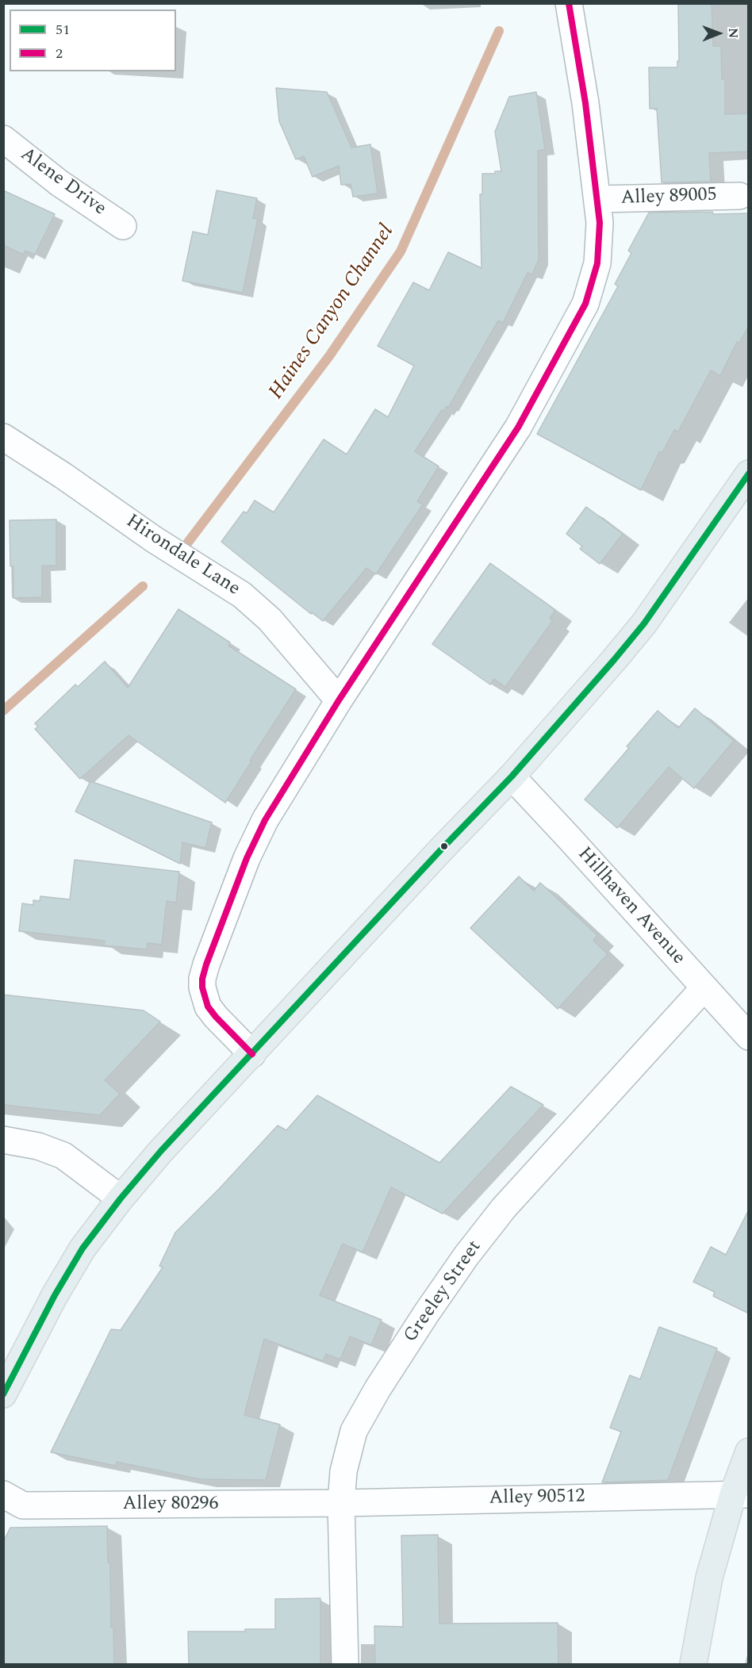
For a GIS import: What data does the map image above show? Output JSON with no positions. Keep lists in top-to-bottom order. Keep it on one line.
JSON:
{"streets":{"street":["Alene Drive","Alley 89005","Hirondale Lane","Hillhaven Avenue","Greeley Street","Alley 90512","Alley 80296"]},"crossings":[["Hillhaven Avenue","Greeley Street"],["Greeley Street","Alley 90512"],["Greeley Street","Alley 80296"],["Alley 90512","Alley 80296"]],"water":["Haines Canyon Channel"],"lines":["transit line 2","transit line 51"],"legend":["51","2"],"north":"right"}
